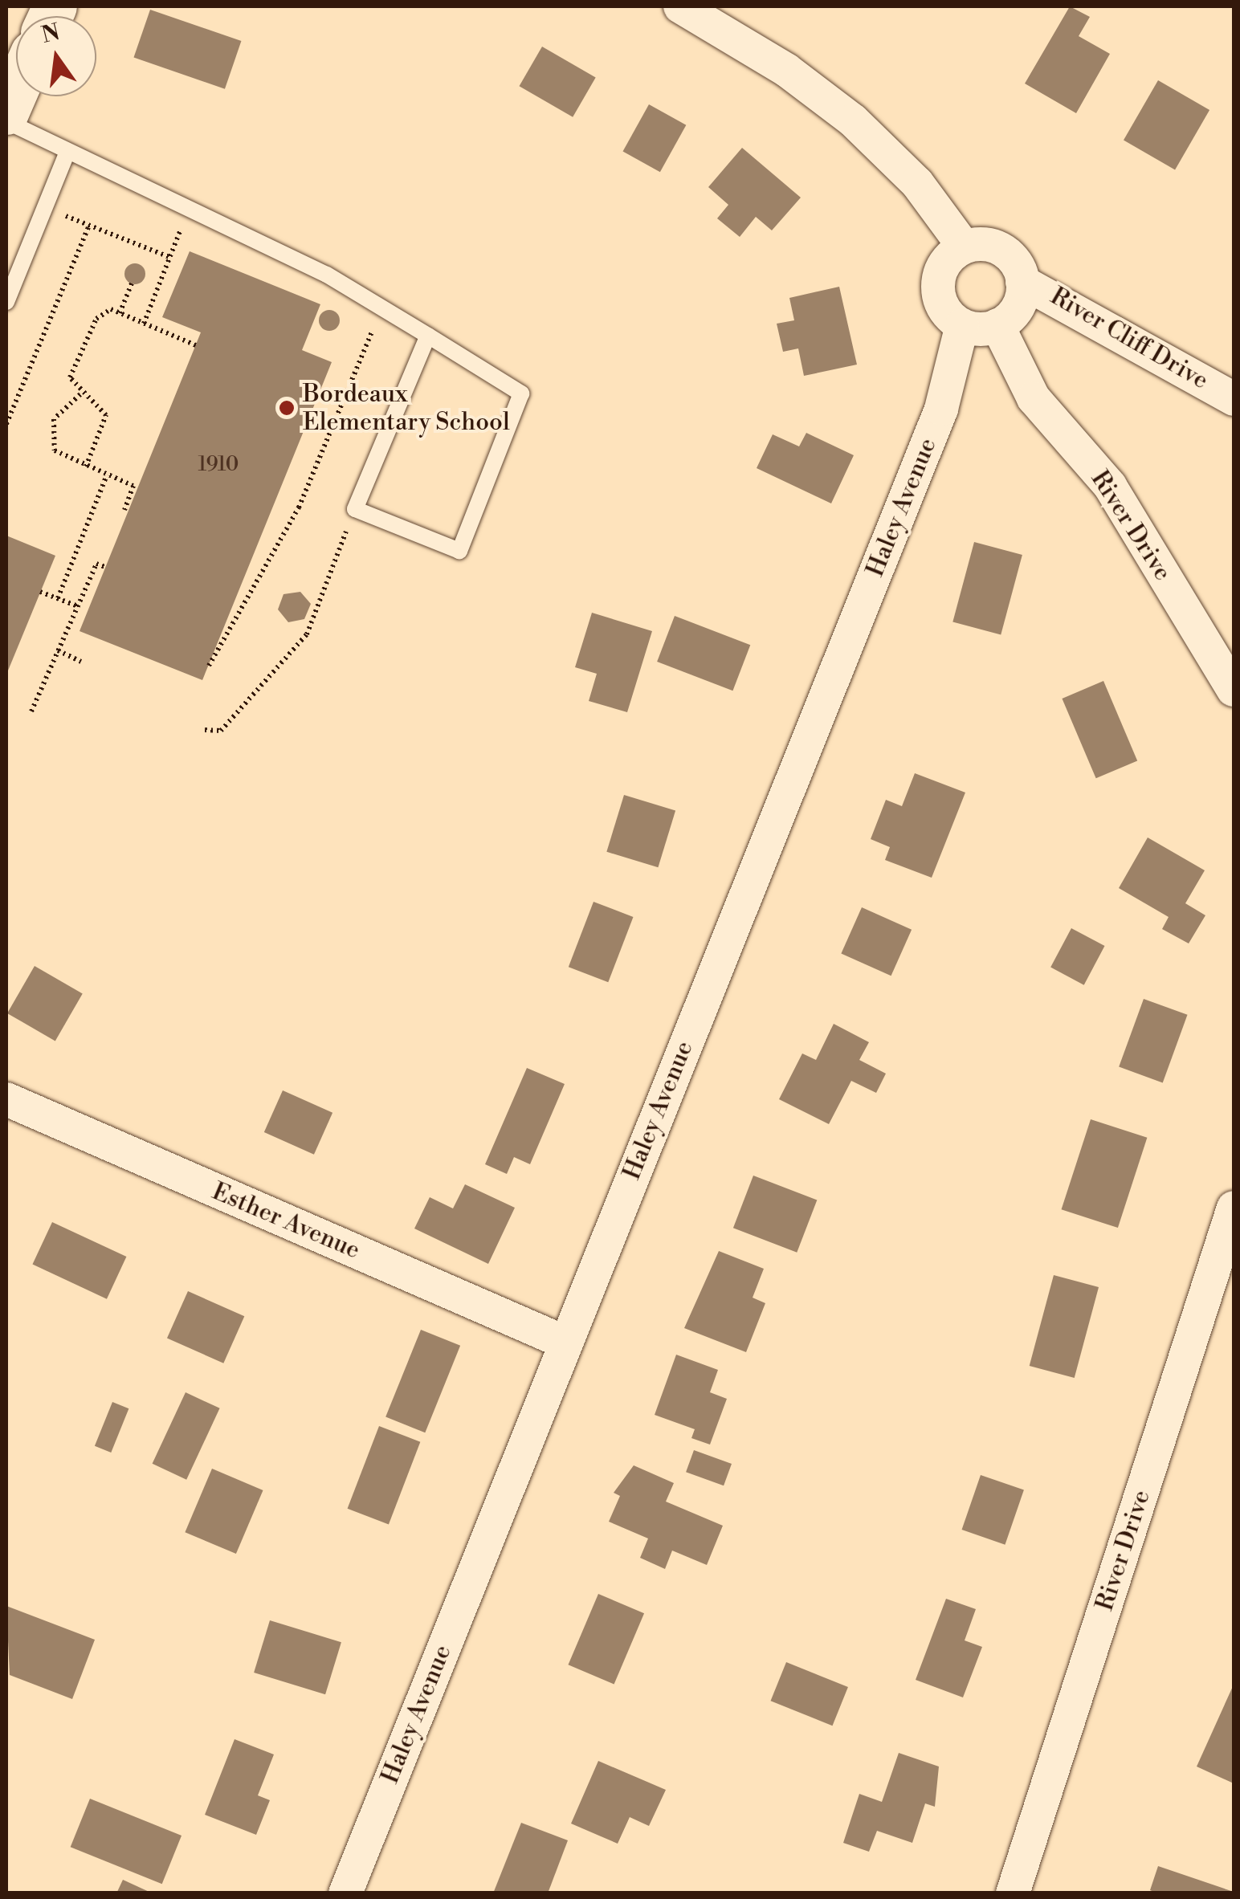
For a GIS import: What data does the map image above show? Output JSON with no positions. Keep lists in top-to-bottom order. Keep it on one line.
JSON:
{"streets":{"street":["River Cliff Drive","Haley Avenue","River Drive","Esther Avenue"]},"crossings":[["River Cliff Drive","Haley Avenue"],["River Cliff Drive","River Drive"],["Haley Avenue","River Drive"],["Haley Avenue","Esther Avenue"]],"places":["Bordeaux Elementary School"],"house_numbers":["1910"],"north":"top"}
